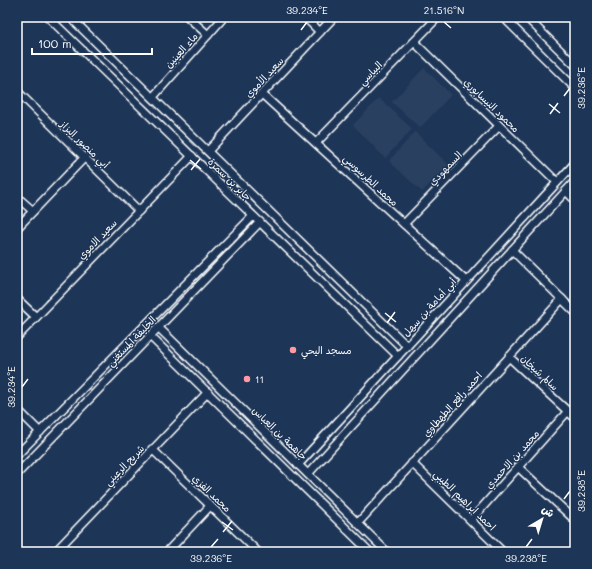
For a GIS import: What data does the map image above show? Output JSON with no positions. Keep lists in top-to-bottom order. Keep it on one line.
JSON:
{"streets":{"street":["ماء العينين","البياسي","سعيد الأموي","محمود النيسابوري","أبي منصور البزاز","السمهودي","جابر بن سمرة","محمد الطرسوسي","سعيد الاموي","أبي أمامة بن سهل","الخليفة المستغني","سالم شيخان","احمد رافع الطهطاوي","جاهمة بن العباس","محمد بن الاحمدي","شريح الرعيني","محمد الفزي","احمد ابراهيم الطيبي"]},"crossings":[["ماء العينين","جابر بن سمرة"],["البياسي","محمود النيسابوري"],["البياسي","محمد الطرسوسي"],["سعيد الأموي","جابر بن سمرة"],["سعيد الأموي","محمد الطرسوسي"],["محمود النيسابوري","السمهودي"],["محمود النيسابوري","أبي أمامة بن سهل"],["أبي منصور البزاز","سعيد الاموي"],["السمهودي","محمد الطرسوسي"],["جابر بن سمرة","سعيد الاموي"],["جابر بن سمرة","أبي أمامة بن سهل"],["جابر بن سمرة","الخليفة المستغني"],["محمد الطرسوسي","أبي أمامة بن سهل"],["أبي أمامة بن سهل","جاهمة بن العباس"],["الخليفة المستغني","جاهمة بن العباس"],["سالم شيخان","احمد رافع الطهطاوي"],["سالم شيخان","محمد بن الاحمدي"],["احمد رافع الطهطاوي","جاهمة بن العباس"],["احمد رافع الطهطاوي","احمد ابراهيم الطيبي"],["جاهمة بن العباس","شريح الرعيني"],["محمد بن الاحمدي","احمد ابراهيم الطيبي"],["شريح الرعيني","محمد الفزي"]],"places":["مسجد اليحي","11"],"scale_bar":"100 m","north":"top right","coordinates":["39.234°E","21.516°N","39.236°E","39.238°E"]}
